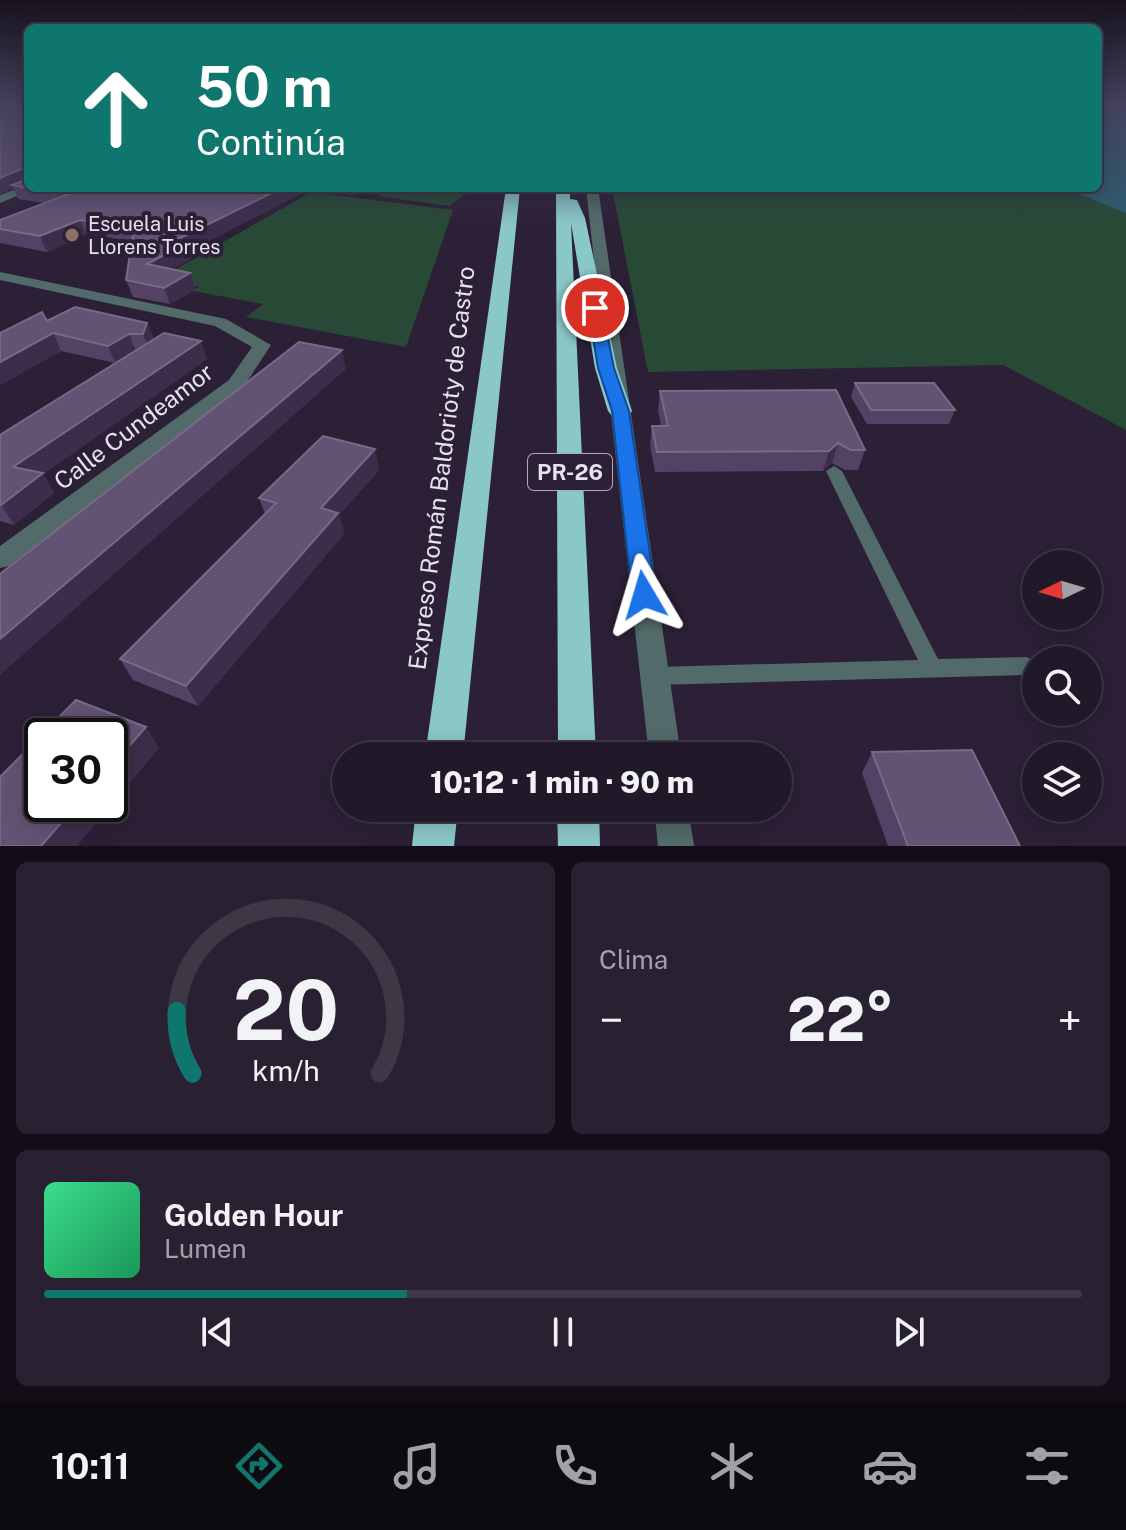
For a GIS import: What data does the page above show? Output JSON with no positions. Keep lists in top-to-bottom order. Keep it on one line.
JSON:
{"streets":{"highway":["Expreso Román Baldorioty de Castro","PR-26"],"street":["Calle Cundeamor"]},"places":["Escuela Luis Llorens Torres"],"north":"left","page":{"turn":["50 m","Continúa"],"limit":"30","trip":"10:12 · 1 min · 90 m","tile":"Clima","heat":["−","22°","+"],"song":["Golden Hour","Lumen"],"tabs":"10:11","gauge":["20","km/h"]}}
